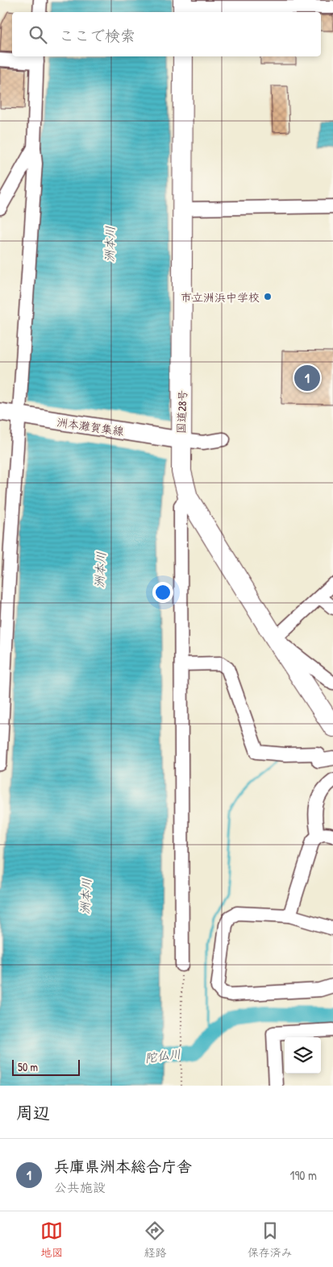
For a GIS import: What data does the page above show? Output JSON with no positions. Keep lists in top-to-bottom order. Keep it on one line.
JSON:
{"streets":{"highway":["国道28号"],"main road":["洲本灘賀集線"]},"crossings":[["国道28号","洲本灘賀集線"]],"water":["洲本川","陀仏川"],"places":["市立洲浜中学校"],"scale_bar":"50 m","page":{"search":"ここで検索","pins":"1","scale":"50 m","heading":"周辺","list":[{"mark":"1","name":"兵庫県洲本総合庁舎","note":"公共施設","value":"190 m"}],"nav":["地図","経路","保存済み"]}}
